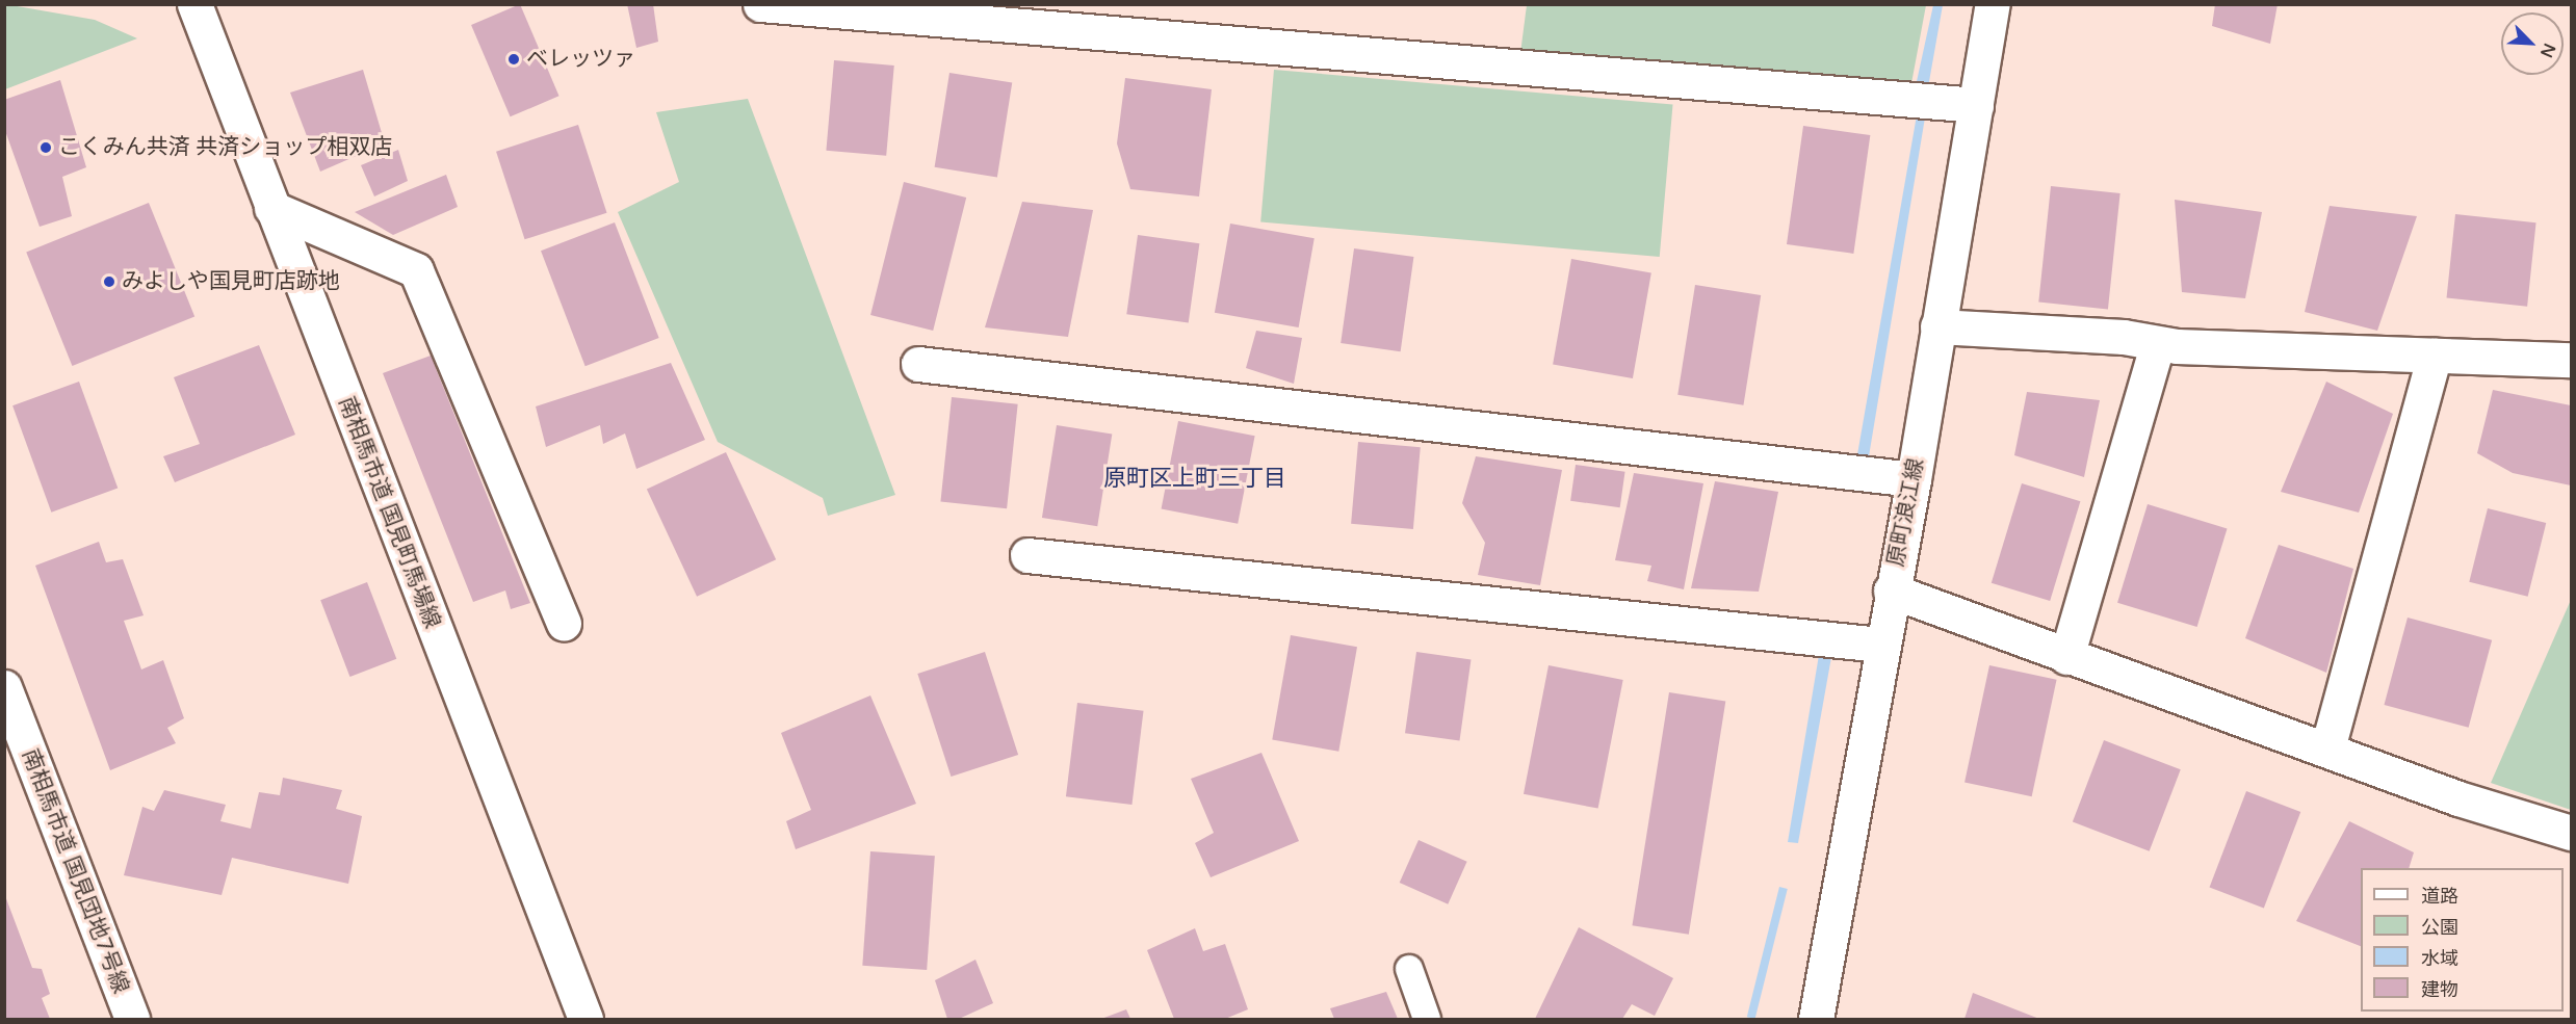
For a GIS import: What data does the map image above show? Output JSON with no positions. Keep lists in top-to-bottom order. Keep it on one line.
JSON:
{"streets":{"street":["南相馬市道 国見町馬場線","原町浪江線","南相馬市道 国見団地7号線"]},"districts":["原町区上町三丁目"],"places":["ベレッツァ","こくみん共済 共済ショップ相双店","みよしや国見町店跡地"],"legend":["道路","公園","水域","建物"],"north":"bottom right"}
